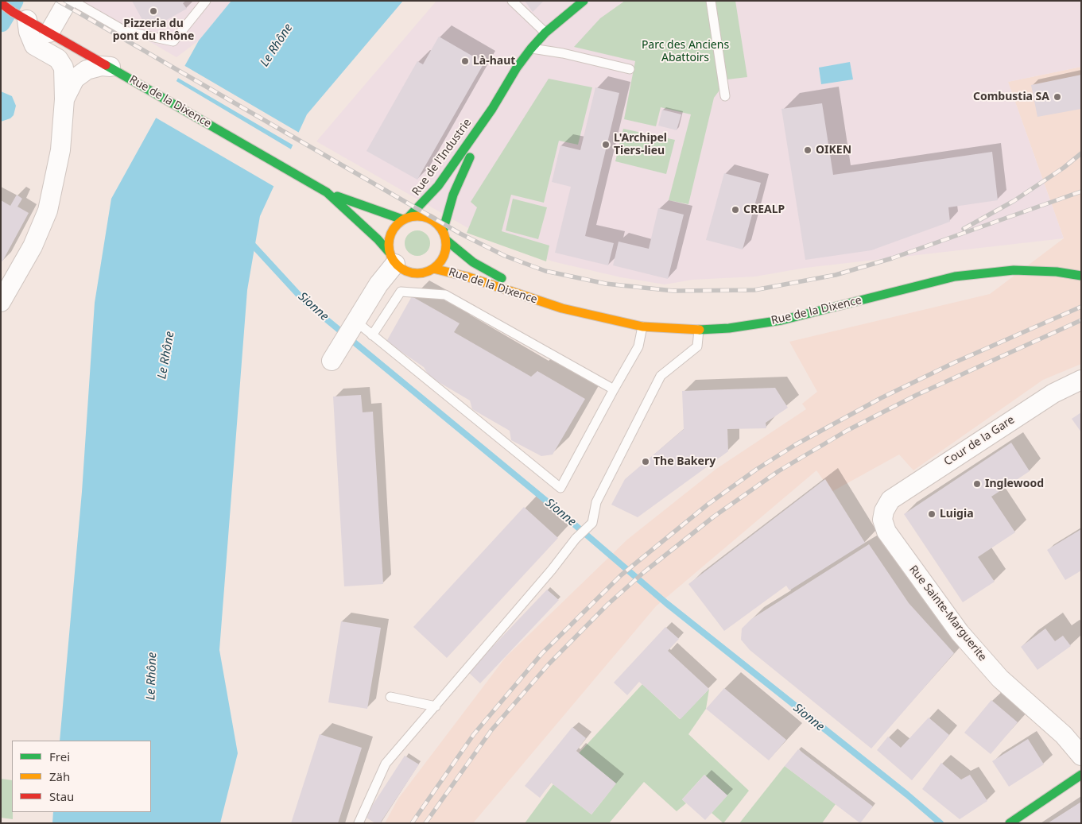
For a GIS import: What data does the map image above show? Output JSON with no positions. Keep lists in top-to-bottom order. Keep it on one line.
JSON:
{"streets":{"main road":["Rue de la Dixence","Rue de l'Industrie"],"street":["Cour de la Gare","Rue Sainte-Marguerite"]},"crossings":[["Rue de la Dixence","Rue de l'Industrie"],["Cour de la Gare","Rue Sainte-Marguerite"]],"water":["Le Rhône","Sionne"],"parks":["Parc des Anciens Abattoirs"],"places":["Pizzeria du pont du Rhône","Là-haut","Combustia SA","L'Archipel Tiers-lieu","OIKEN","CREALP","The Bakery","Inglewood","Luigia"],"legend":["Frei","Zäh","Stau"]}
